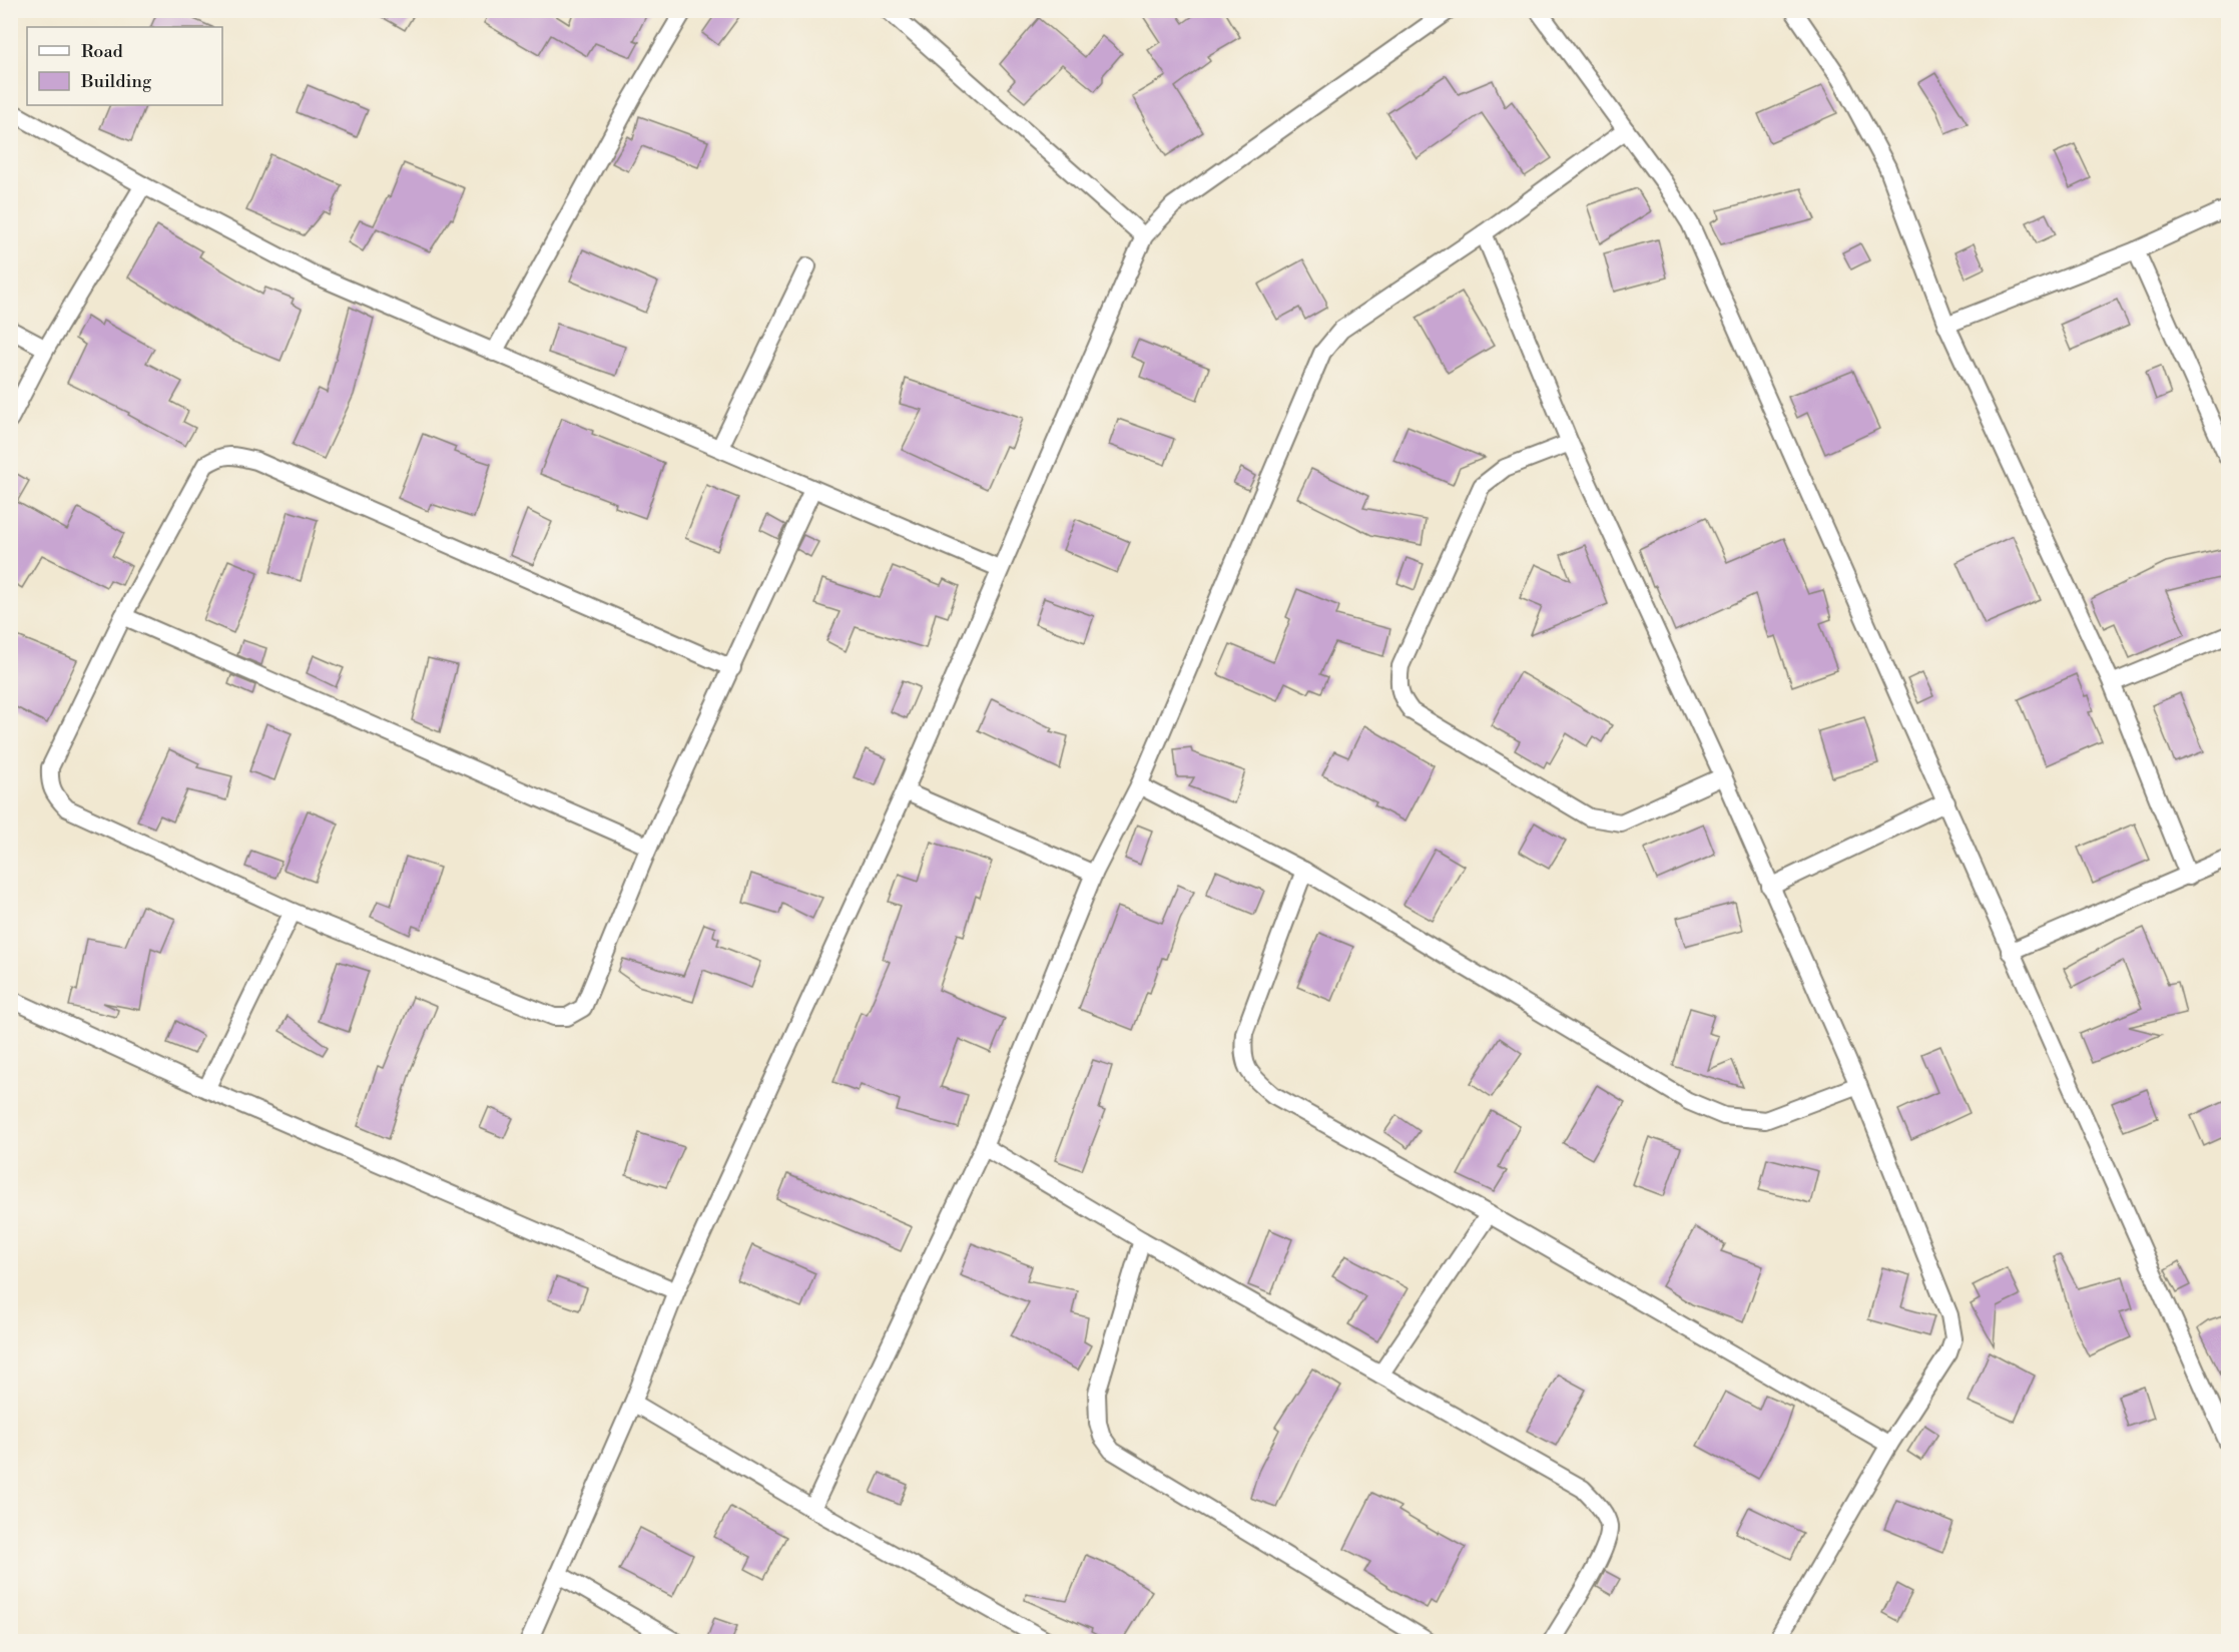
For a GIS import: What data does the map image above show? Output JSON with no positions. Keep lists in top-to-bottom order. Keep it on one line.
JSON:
{"legend":["Road","Building"]}
